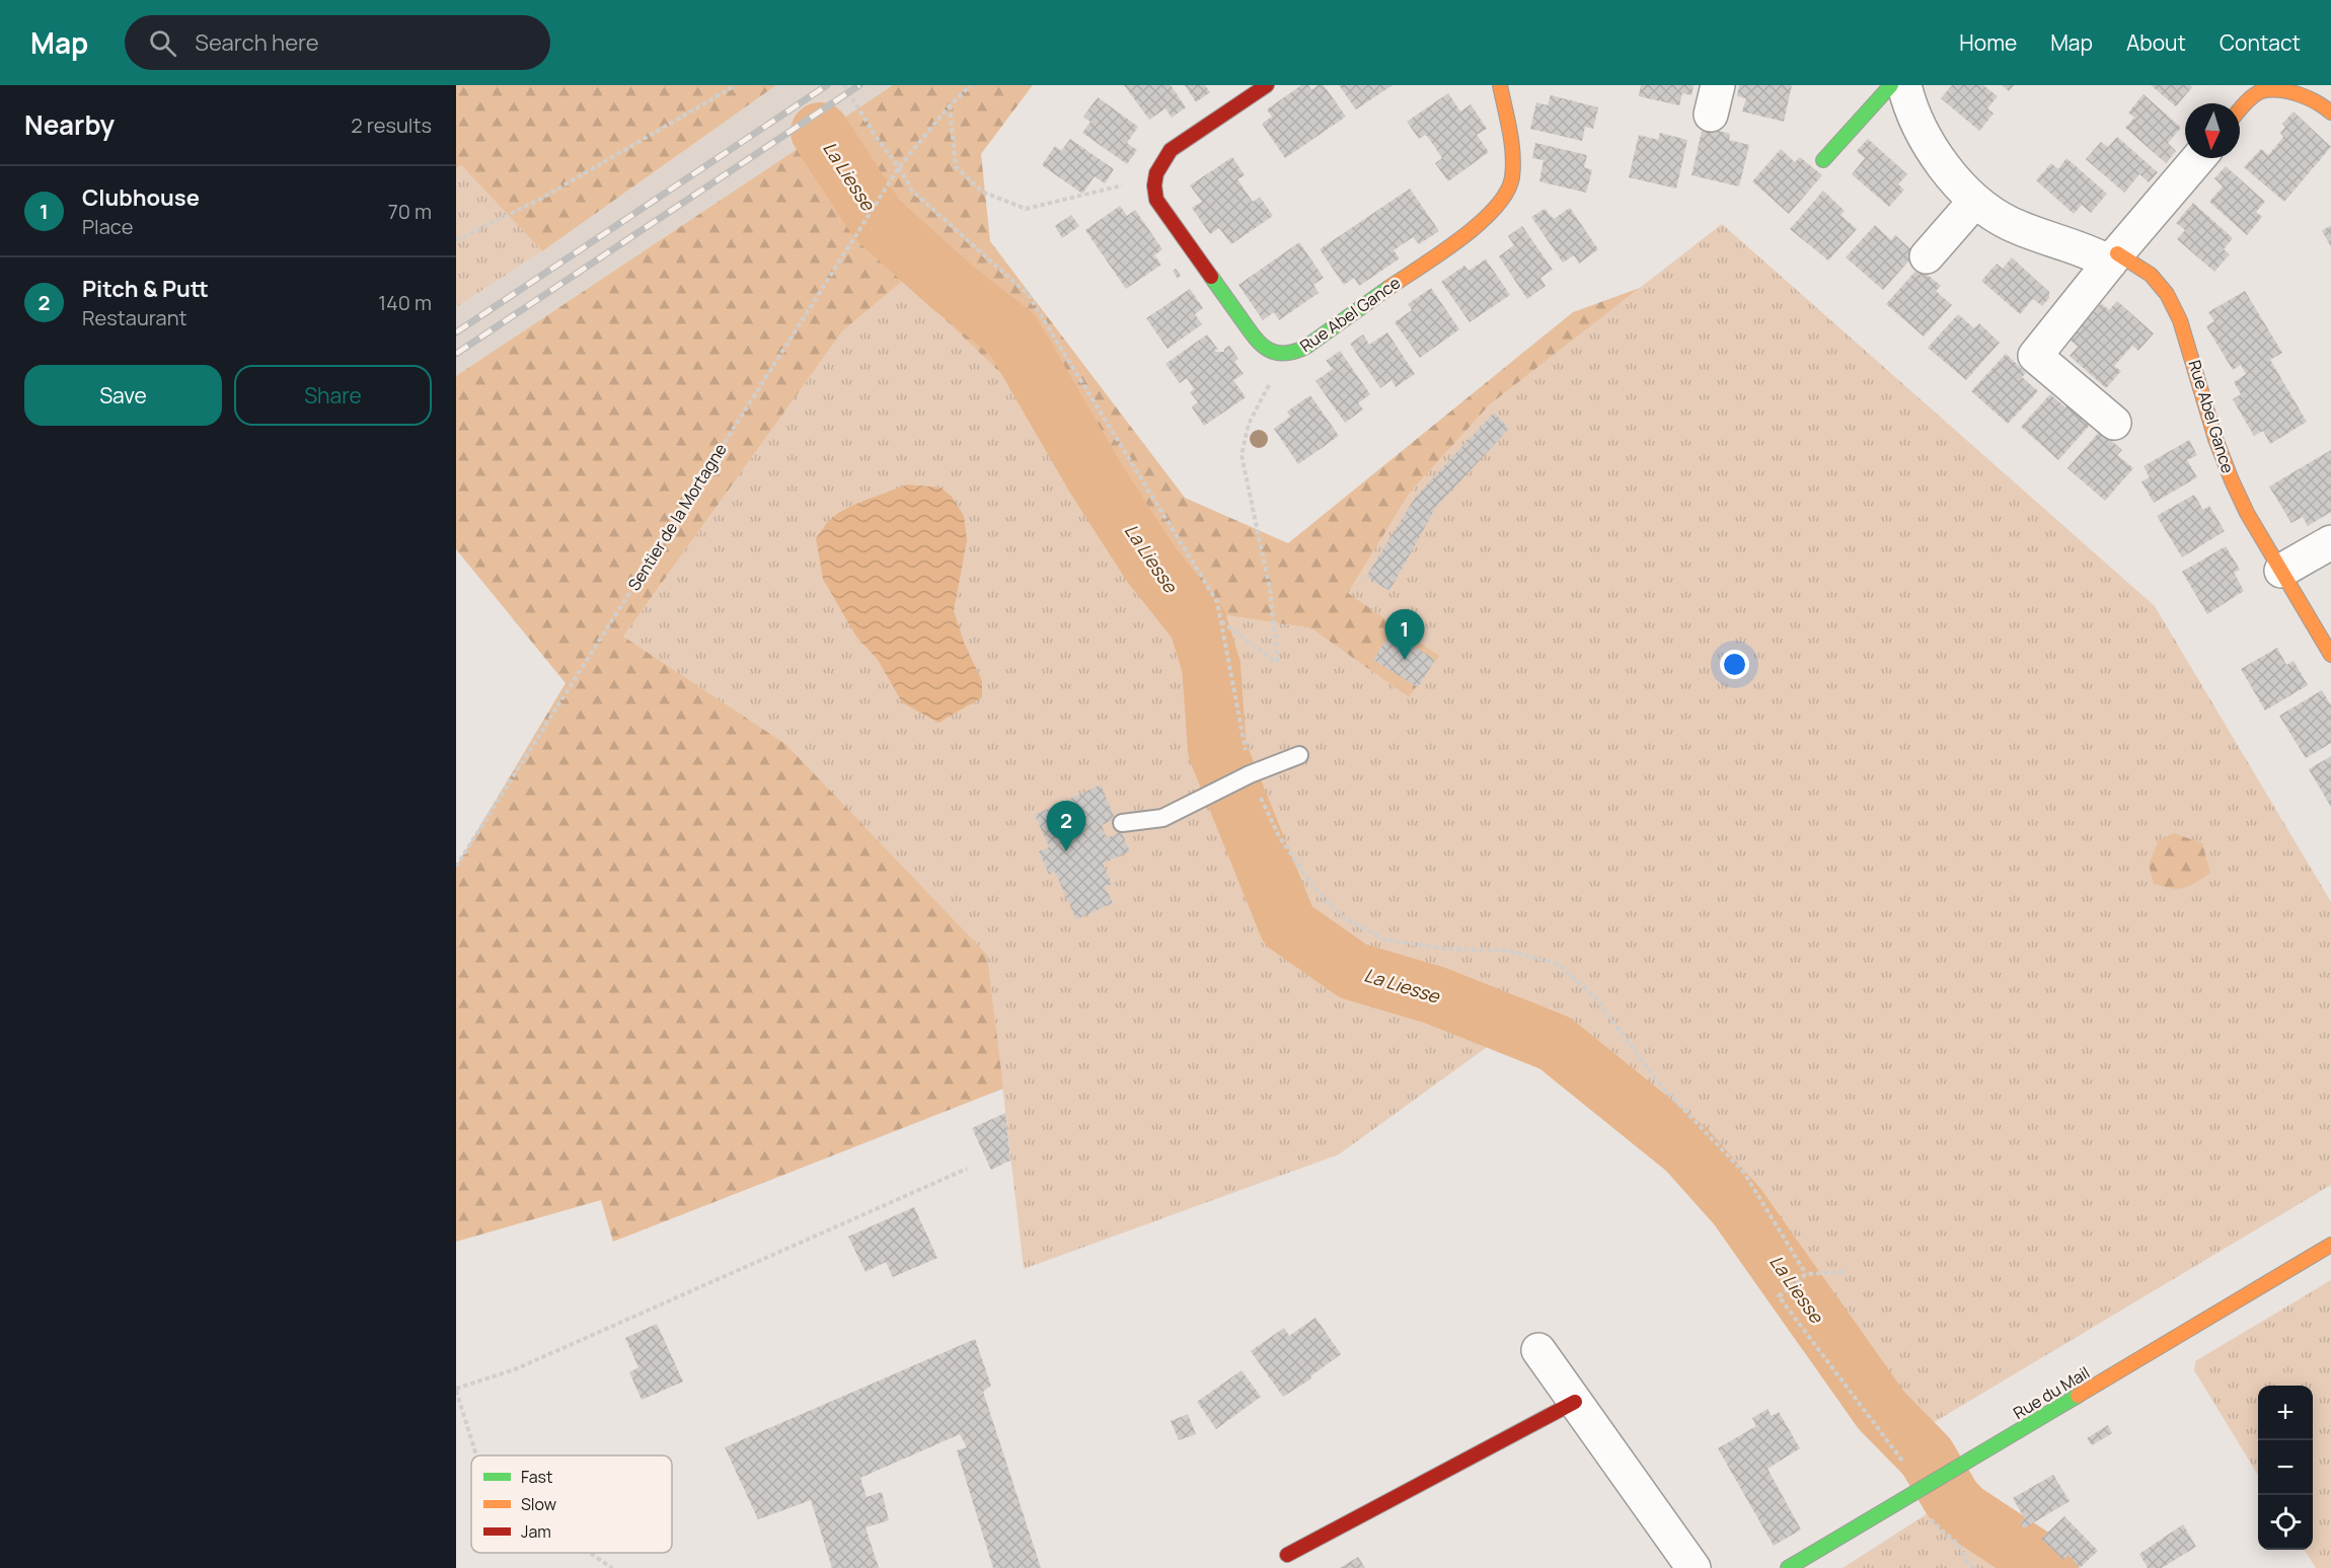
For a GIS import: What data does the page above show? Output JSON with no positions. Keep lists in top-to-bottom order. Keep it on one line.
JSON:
{"streets":{"street":["Rue Abel Gance","Rue du Mail"],"path":["Sentier de la Mortagne"]},"water":["La Liesse"],"legend":["Fast","Slow","Jam"],"north":"bottom","page":{"header":"Map","search":"Search here","nav":["Home","Map","About","Contact"],"heading":["Nearby","2 results"],"list":[{"mark":"1","name":"Clubhouse","note":"Place","value":"70 m"},{"mark":"2","name":"Pitch & Putt","note":"Restaurant","value":"140 m"}],"buttons":["Save","Share"],"pins":["1","2"],"map_buttons":["+","−"]}}
